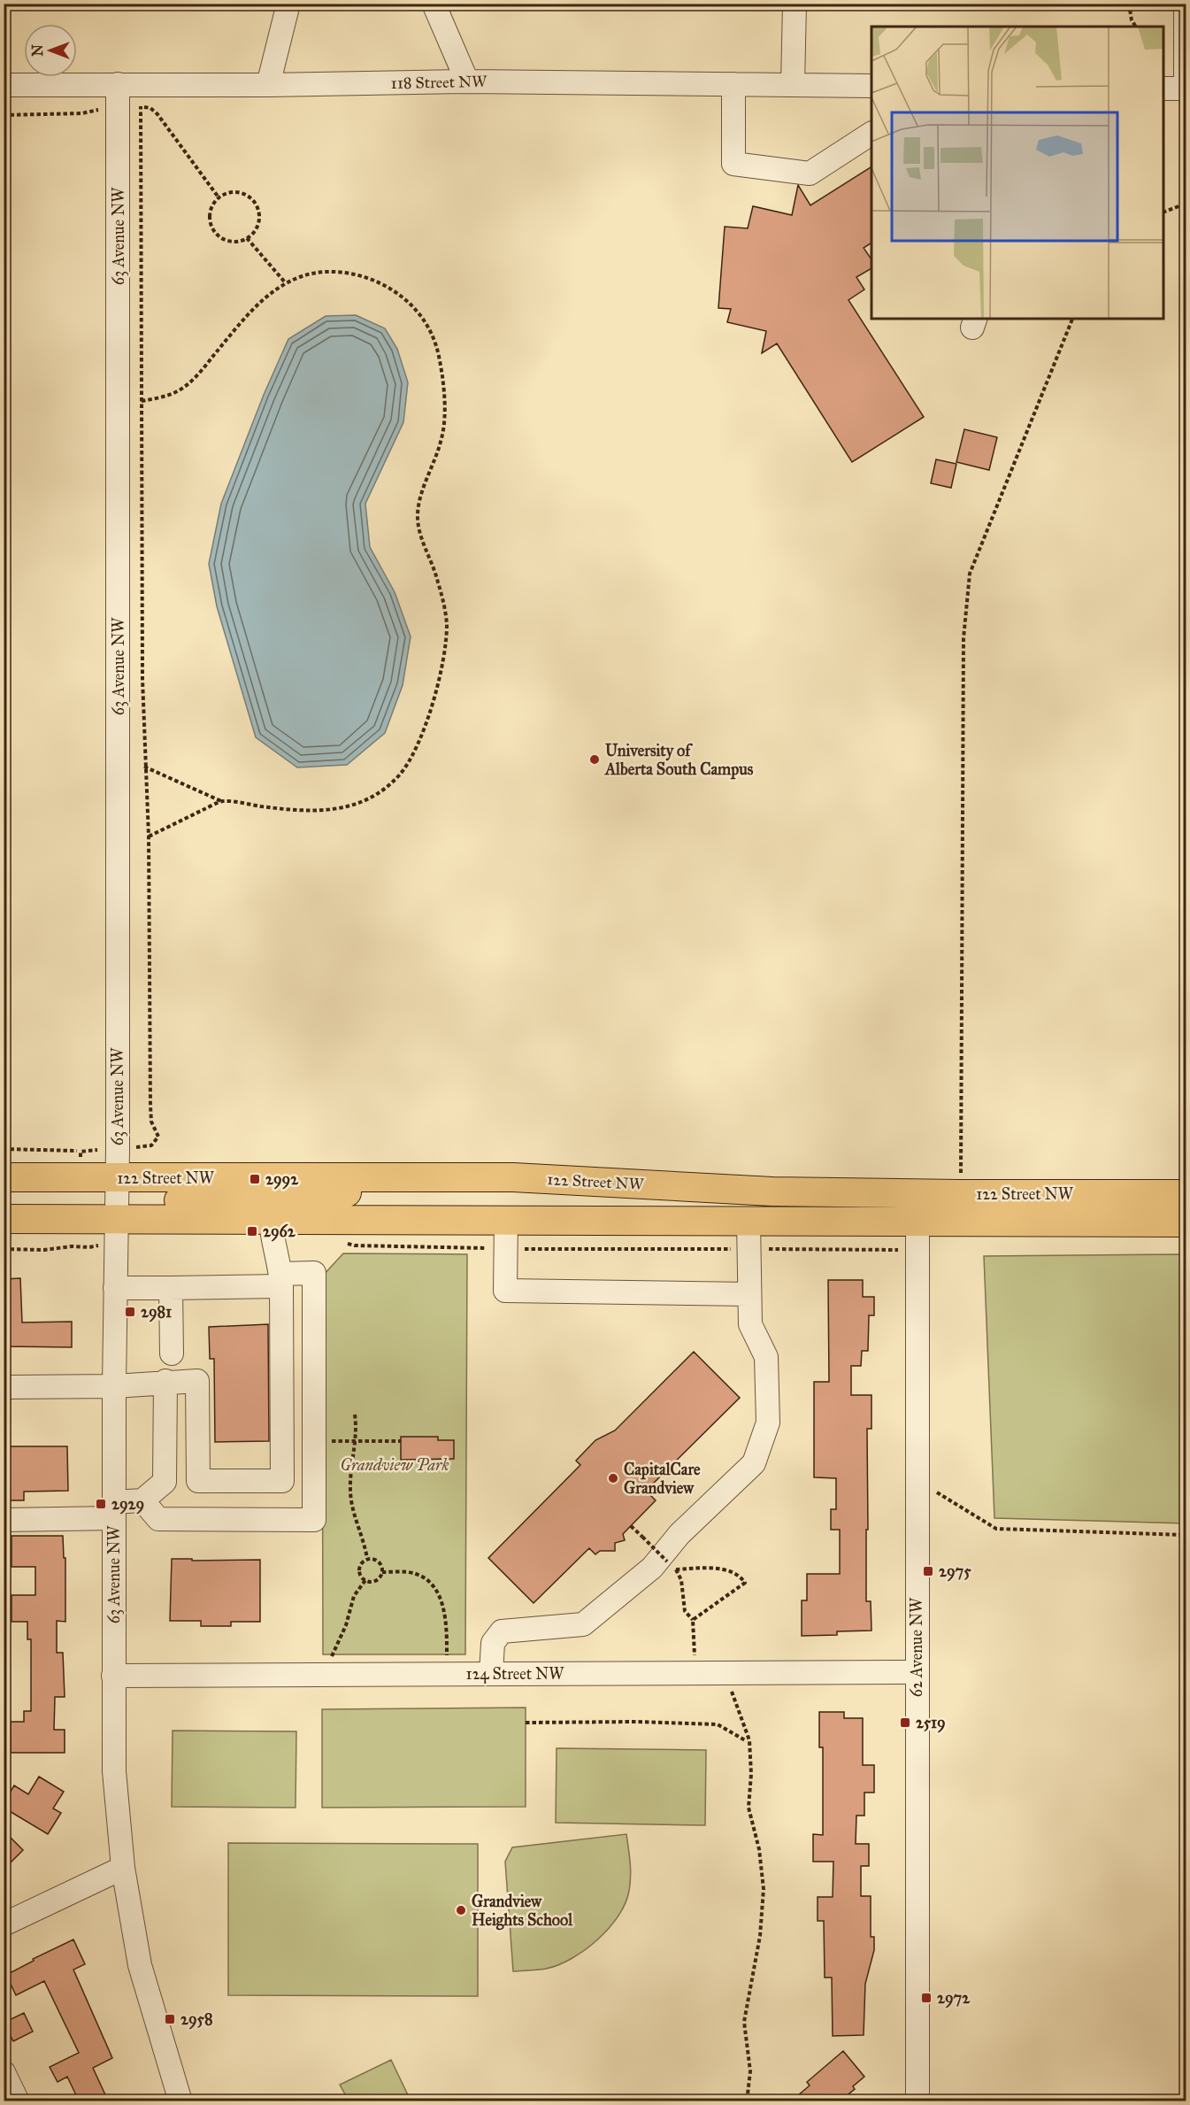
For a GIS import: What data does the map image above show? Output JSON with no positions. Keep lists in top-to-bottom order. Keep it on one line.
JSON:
{"streets":{"main road":["122 Street NW"],"street":["118 Street NW","63 Avenue NW","62 Avenue NW","124 Street NW"]},"crossings":[["118 Street NW","63 Avenue NW"],["63 Avenue NW","122 Street NW"],["63 Avenue NW","124 Street NW"],["122 Street NW","62 Avenue NW"],["62 Avenue NW","124 Street NW"]],"parks":["Grandview Park"],"places":{"other":["University of Alberta South Campus","CapitalCare Grandview","Grandview Heights School"],"transit":["2992","2962","2981","2929","2975","2519","2972","2958"]},"north":"left"}
